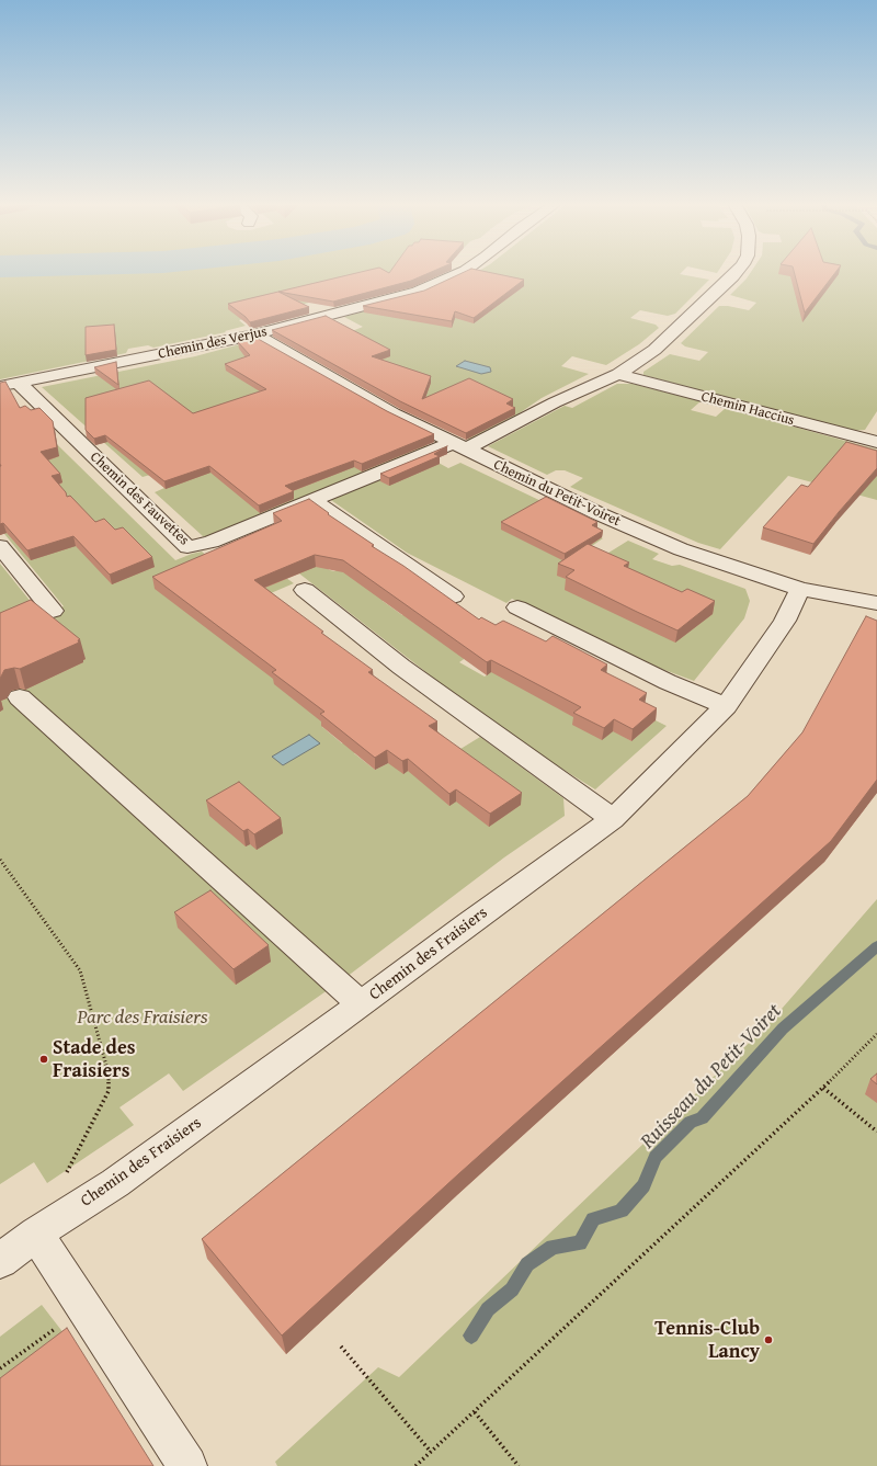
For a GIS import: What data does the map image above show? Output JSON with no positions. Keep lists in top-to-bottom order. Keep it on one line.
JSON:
{"streets":{"street":["Chemin des Verjus","Chemin Haccius","Chemin du Petit-Voiret","Chemin des Fauvettes","Chemin des Fraisiers"]},"crossings":[["Chemin des Verjus","Chemin du Petit-Voiret"],["Chemin des Verjus","Chemin des Fauvettes"],["Chemin du Petit-Voiret","Chemin des Fauvettes"],["Chemin du Petit-Voiret","Chemin des Fraisiers"]],"water":["Ruisseau du Petit-Voiret"],"parks":["Parc des Fraisiers"],"places":["Stade des Fraisiers","Tennis-Club Lancy"]}
